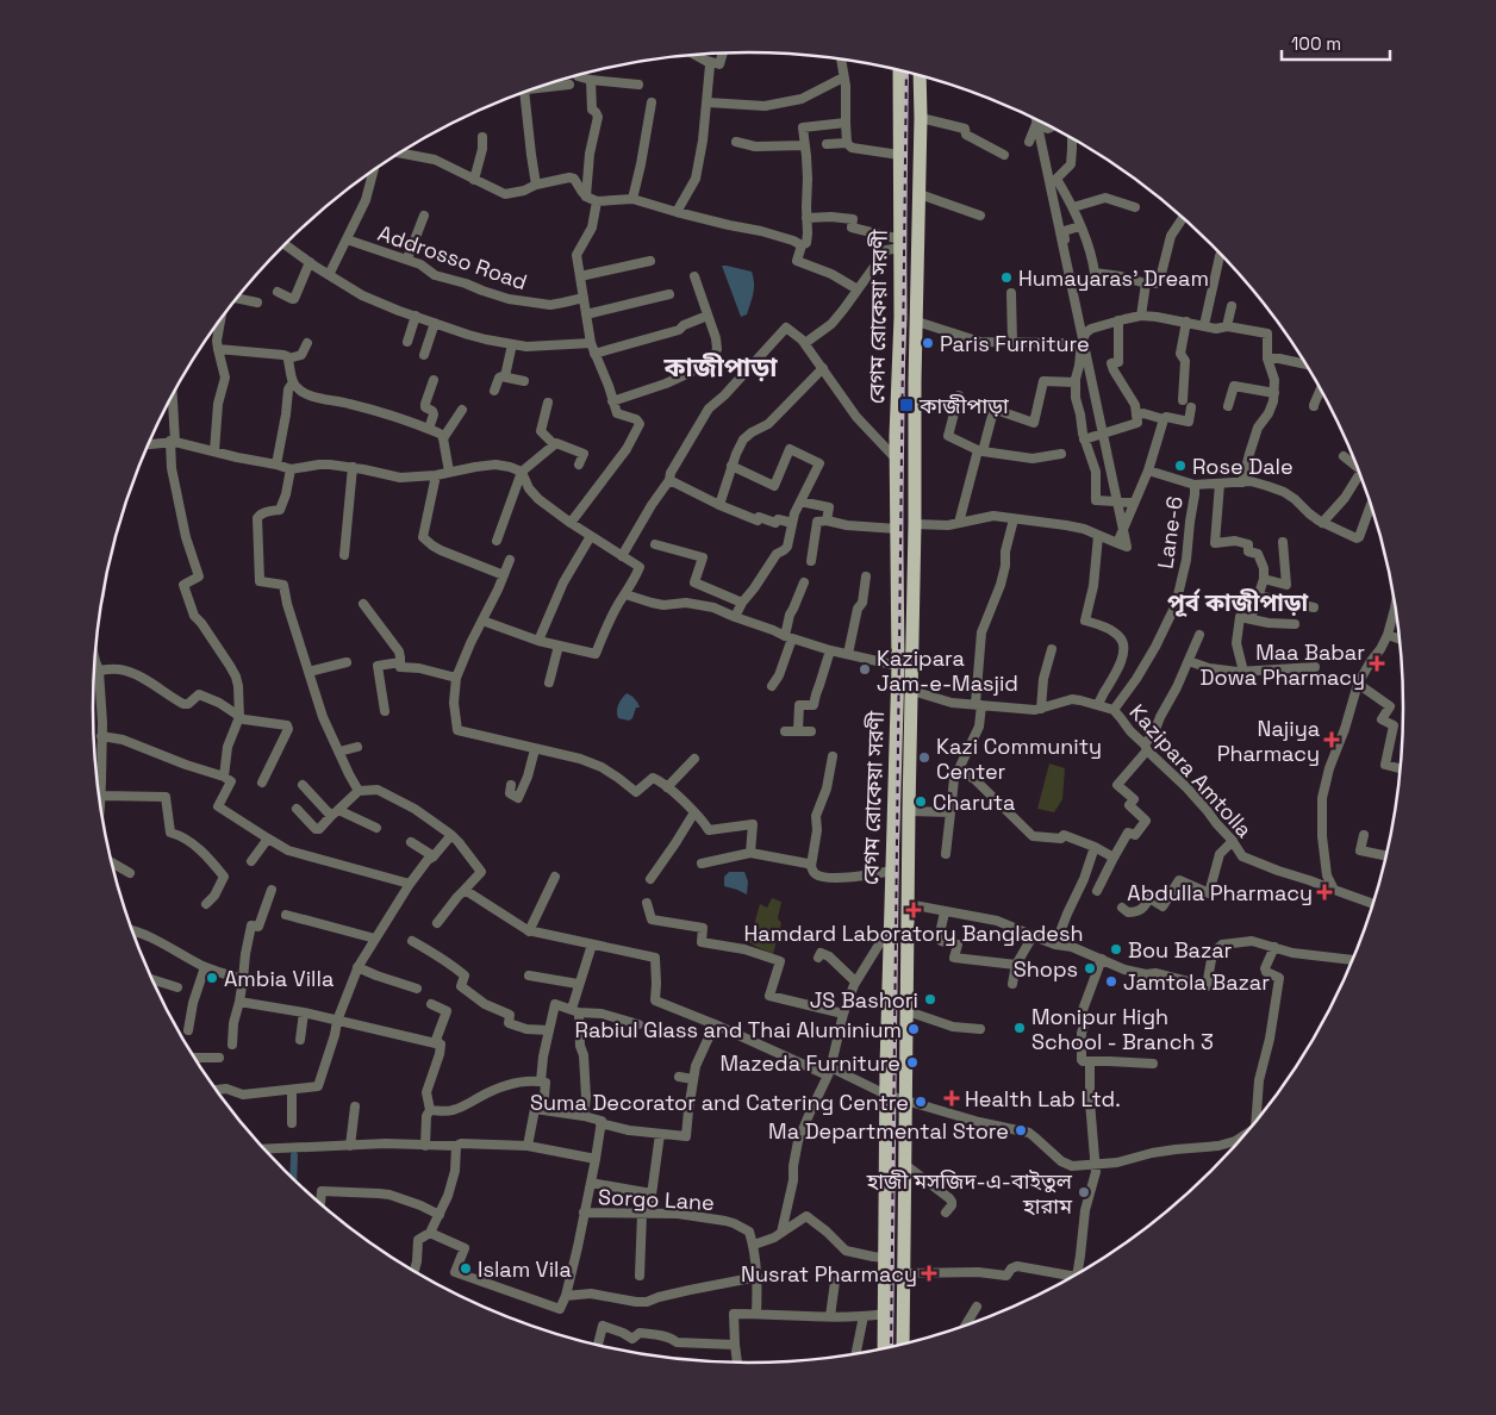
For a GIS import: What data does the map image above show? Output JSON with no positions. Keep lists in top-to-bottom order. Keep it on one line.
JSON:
{"streets":{"main road":["বেগম রোকেয়া সরণী"],"street":["Addrosso Road","Lane-6","Kazipara Amtolla","Sorgo Lane"]},"crossings":[["বেগম রোকেয়া সরণী","Kazipara Amtolla"],["Lane-6","Kazipara Amtolla"]],"districts":["কাজীপাড়া","পূর্ব কাজীপাড়া"],"places":{"other":["Humayaras' Dream","Paris Furniture","Rose Dale","Kazipara Jam-e-Masjid","Kazi Community Center","Charuta","Bou Bazar","Shops","Ambia Villa","Jamtola Bazar","JS Bashori","Monipur High School - Branch 3","Rabiul Glass and Thai Aluminium","Mazeda Furniture","Suma Decorator and Catering Centre","Ma Departmental Store","হাজী মসজিদ-এ-বাইতুল হারাম","Islam Vila"],"transit":["কাজীপাড়া"],"health":["Maa Babar Dowa Pharmacy","Najiya Pharmacy","Abdulla Pharmacy","Hamdard Laboratory Bangladesh","Health Lab Ltd.","Nusrat Pharmacy"]},"scale_bar":"100 m"}
